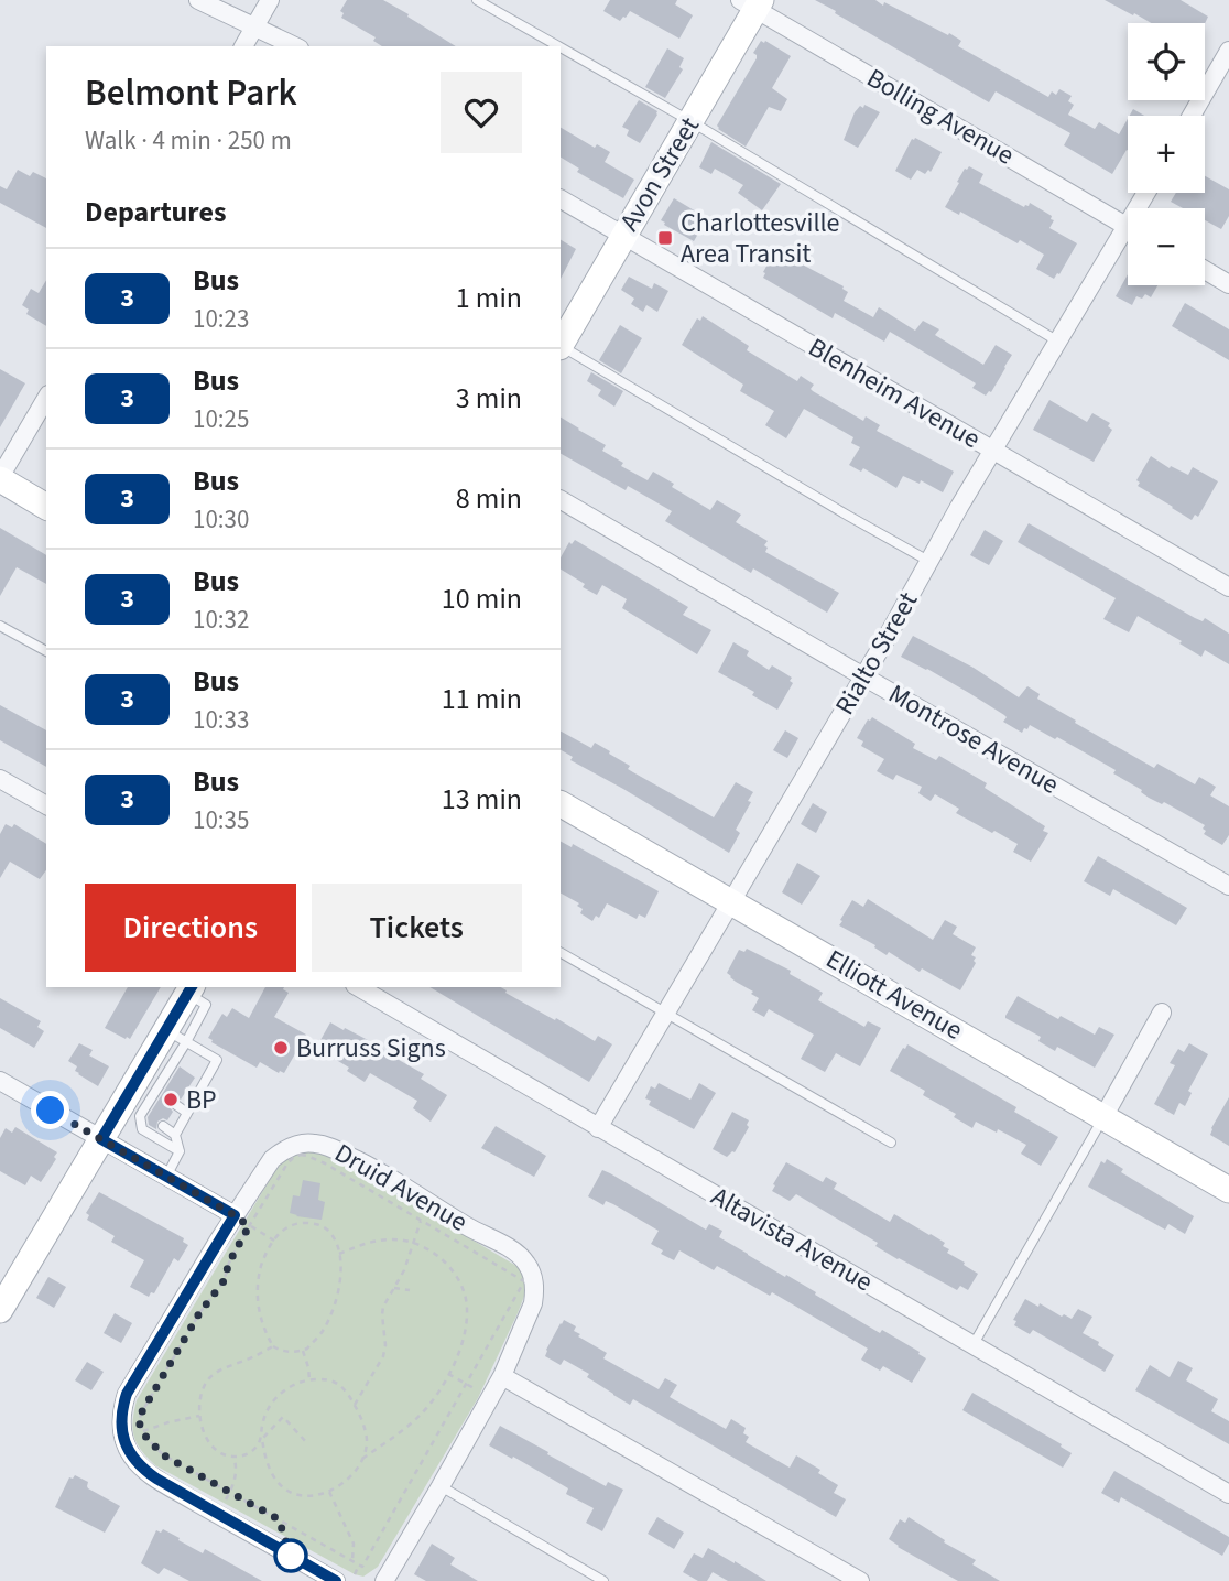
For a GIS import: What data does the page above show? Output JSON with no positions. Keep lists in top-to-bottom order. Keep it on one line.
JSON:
{"streets":{"street":["Bolling Avenue","Avon Street","Blenheim Avenue","Rialto Street","Montrose Avenue","Elliott Avenue","Druid Avenue","Altavista Avenue"]},"crossings":[["Bolling Avenue","Avon Street"],["Avon Street","Blenheim Avenue"],["Blenheim Avenue","Rialto Street"],["Rialto Street","Montrose Avenue"],["Rialto Street","Elliott Avenue"],["Rialto Street","Altavista Avenue"]],"places":{"transit":["Charlottesville Area Transit"],"other":["Burruss Signs","BP"]},"lines":["bus line 3"],"page":{"map_buttons":["+","−"],"heading":[["Belmont Park","Walk · 4 min · 250 m"],"Departures"],"list":[{"mark":"3","name":"Bus","note":"10:23","value":"1 min"},{"mark":"3","name":"Bus","note":"10:25","value":"3 min"},{"mark":"3","name":"Bus","note":"10:30","value":"8 min"},{"mark":"3","name":"Bus","note":"10:32","value":"10 min"},{"mark":"3","name":"Bus","note":"10:33","value":"11 min"},{"mark":"3","name":"Bus","note":"10:35","value":"13 min"}],"buttons":["Directions","Tickets"]}}
